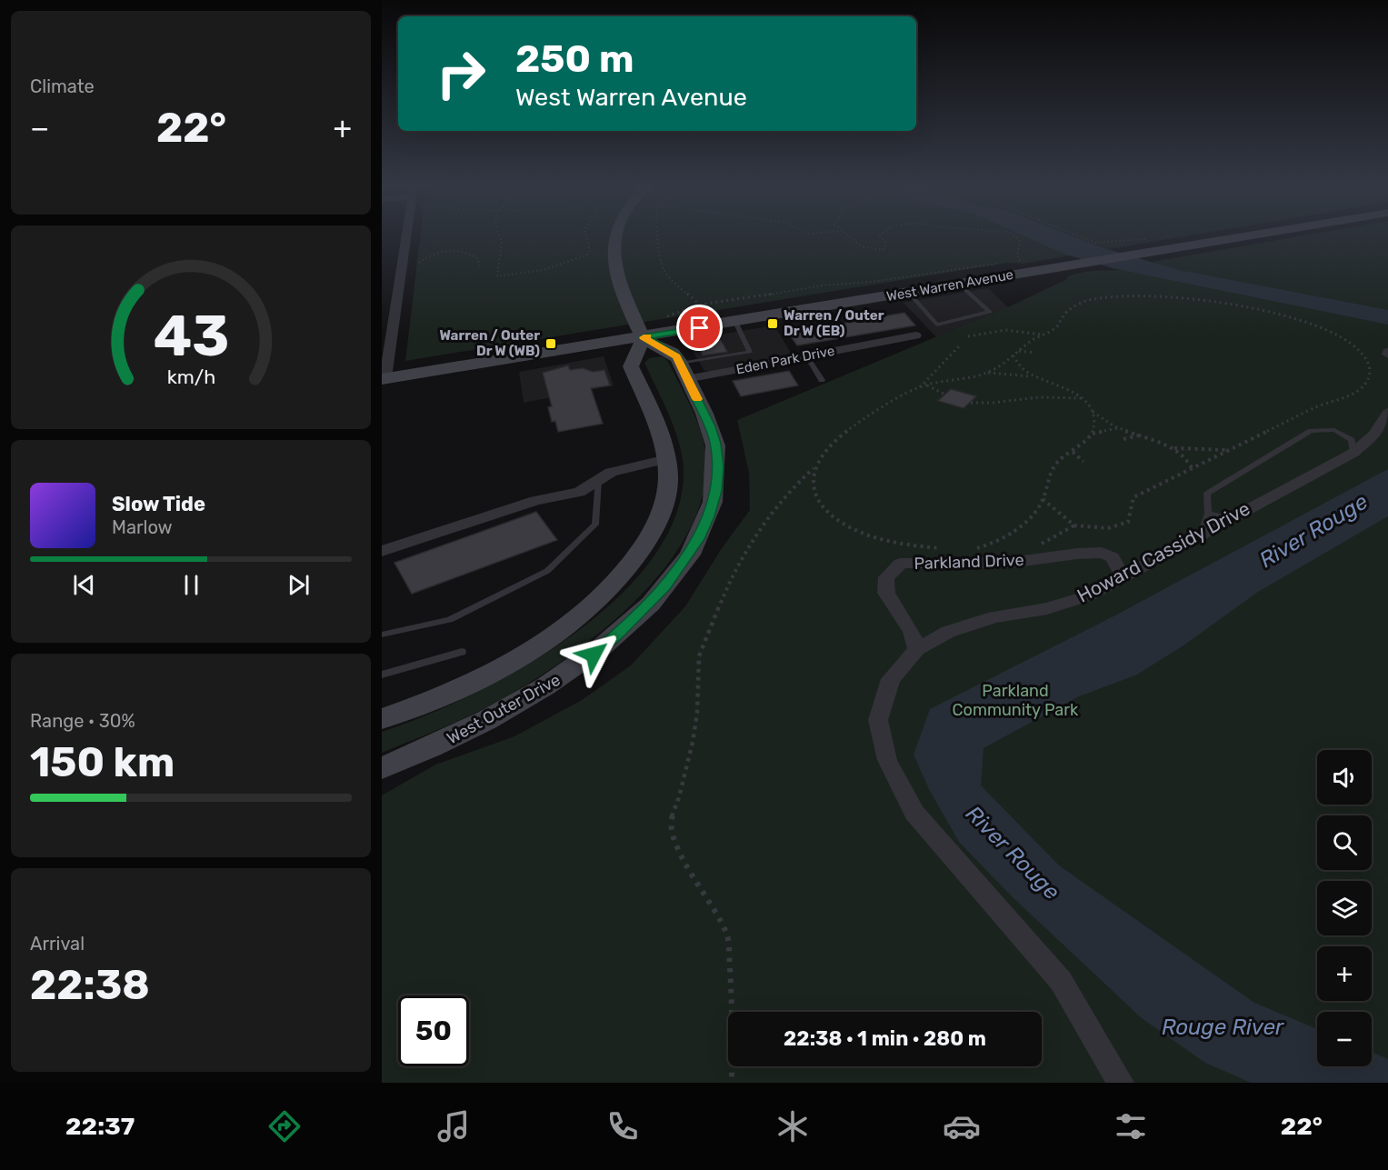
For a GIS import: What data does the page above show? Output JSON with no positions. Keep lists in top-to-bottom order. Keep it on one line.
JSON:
{"streets":{"main road":["West Warren Avenue","West Outer Drive"],"street":["Eden Park Drive","Howard Cassidy Drive","Parkland Drive"]},"crossings":[["Eden Park Drive","West Outer Drive"],["Howard Cassidy Drive","Parkland Drive"]],"water":["River Rouge","Rouge River"],"parks":["Parkland Community Park"],"places":{"transit":["Warren / Outer Dr W (EB)","Warren / Outer Dr W (WB)"]},"page":{"tile":["Climate",["Range · 30%","150 km"],["Arrival","22:38"]],"turn":["250 m","West Warren Avenue"],"heat":["−","22°","+"],"song":["Slow Tide","Marlow"],"map_buttons":["+","−"],"limit":"50","trip":"22:38 · 1 min · 280 m","tabs":["22:37","22°"],"gauge":["43","km/h"]}}
